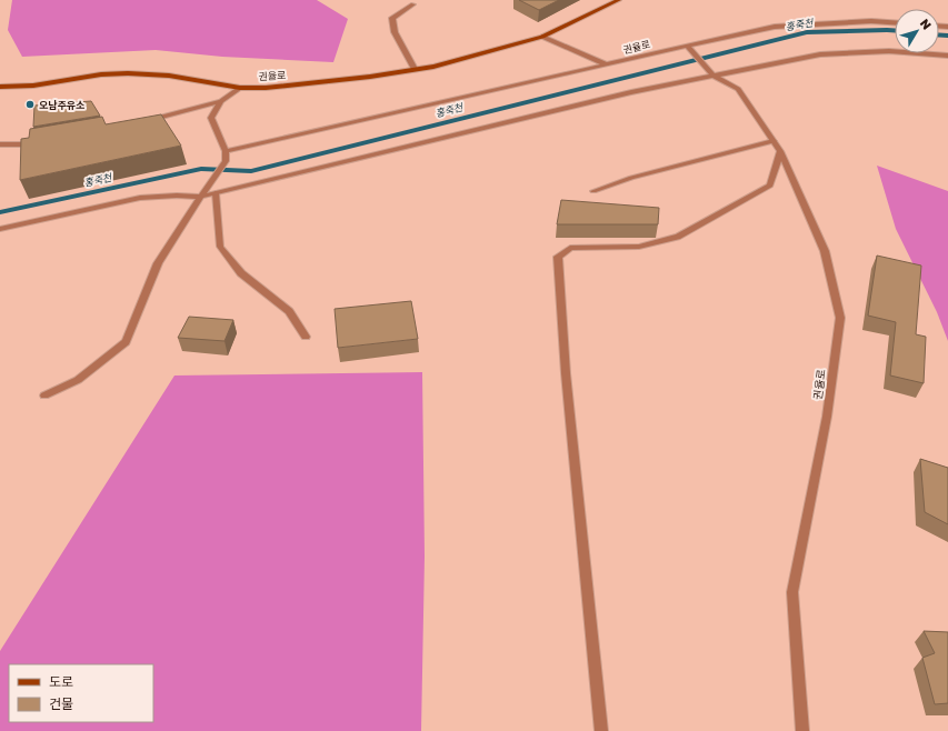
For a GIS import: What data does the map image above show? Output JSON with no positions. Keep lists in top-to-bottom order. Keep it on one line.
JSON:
{"streets":{"main road":["권율로"]},"water":["홍죽천"],"places":["오남주유소"],"legend":["도로","건물"],"north":"top right"}
